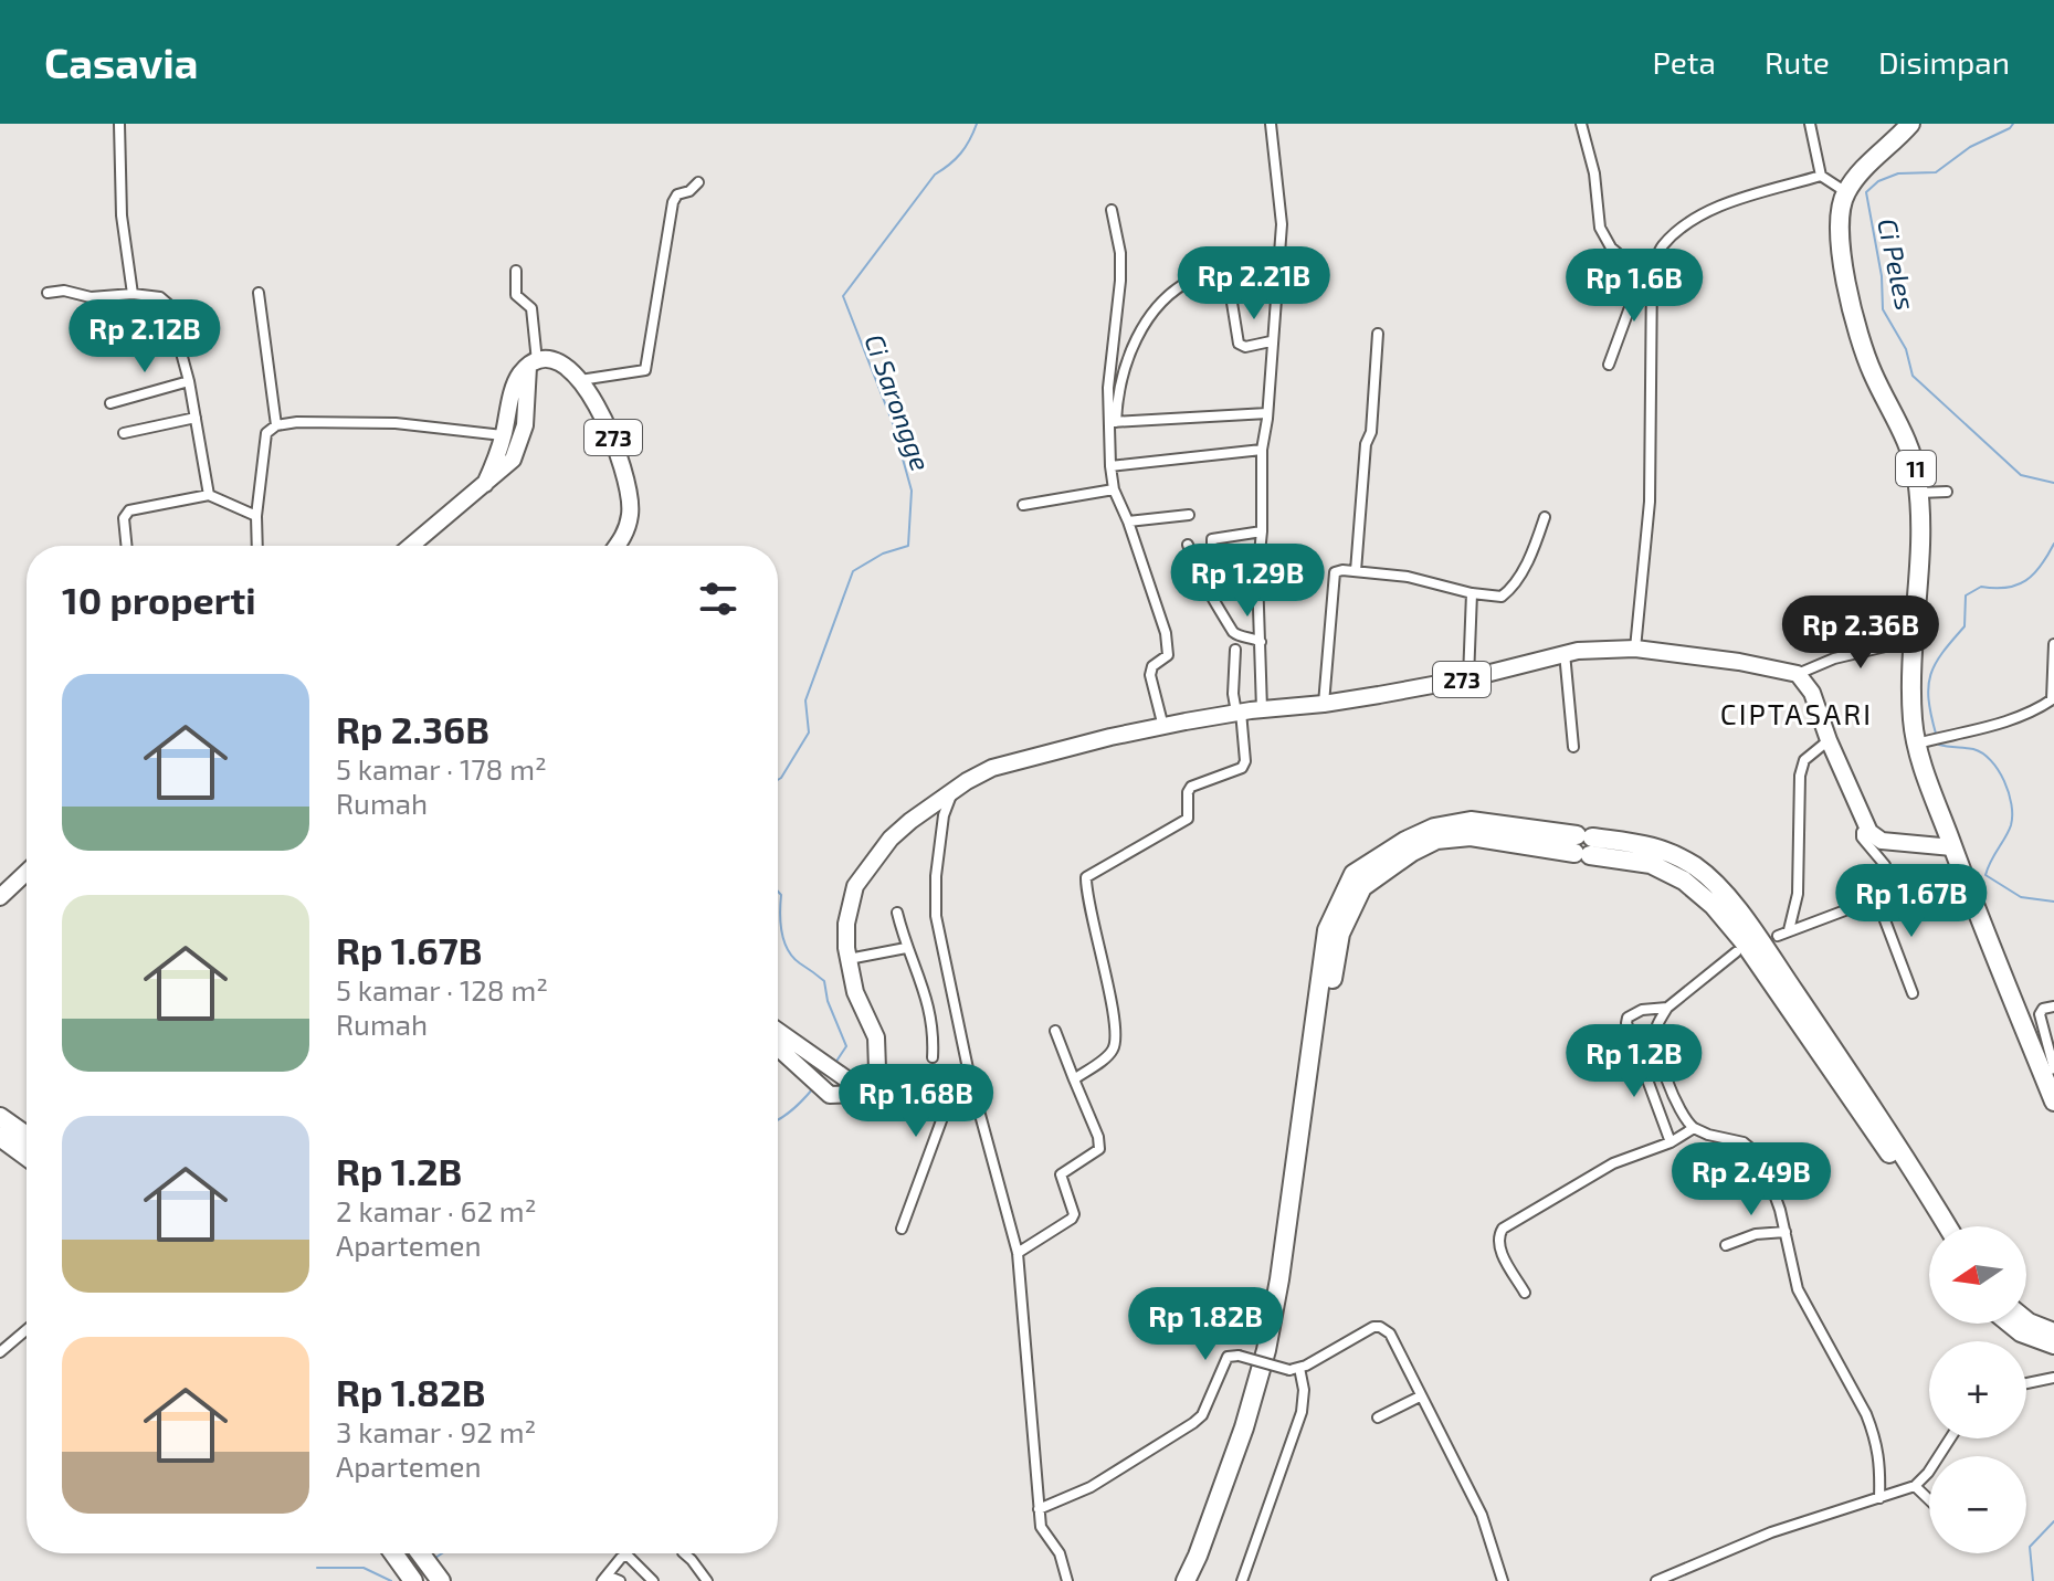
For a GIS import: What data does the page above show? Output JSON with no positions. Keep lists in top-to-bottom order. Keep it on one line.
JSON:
{"streets":{"highway":["11"],"main road":["273"]},"districts":["CIPTASARI"],"water":["Ci Peles","Ci Sarongge"],"north":"left","page":{"header":"Casavia","nav":["Peta","Rute","Disimpan"],"price":["Rp 2.21B","Rp 1.6B","Rp 2.12B","Rp 1.29B","Rp 2.36B","Rp 1.67B","Rp 1.2B","Rp 1.68B","Rp 2.49B","Rp 1.82B"],"heading":"10 properti","list":[{"name":"Rp 2.36B","note":"5 kamar · 178 m² · Rumah"},{"name":"Rp 1.67B","note":"5 kamar · 128 m² · Rumah"},{"name":"Rp 1.2B","note":"2 kamar · 62 m² · Apartemen"},{"name":"Rp 1.82B","note":"3 kamar · 92 m² · Apartemen"}],"map_buttons":["+","−"]}}
